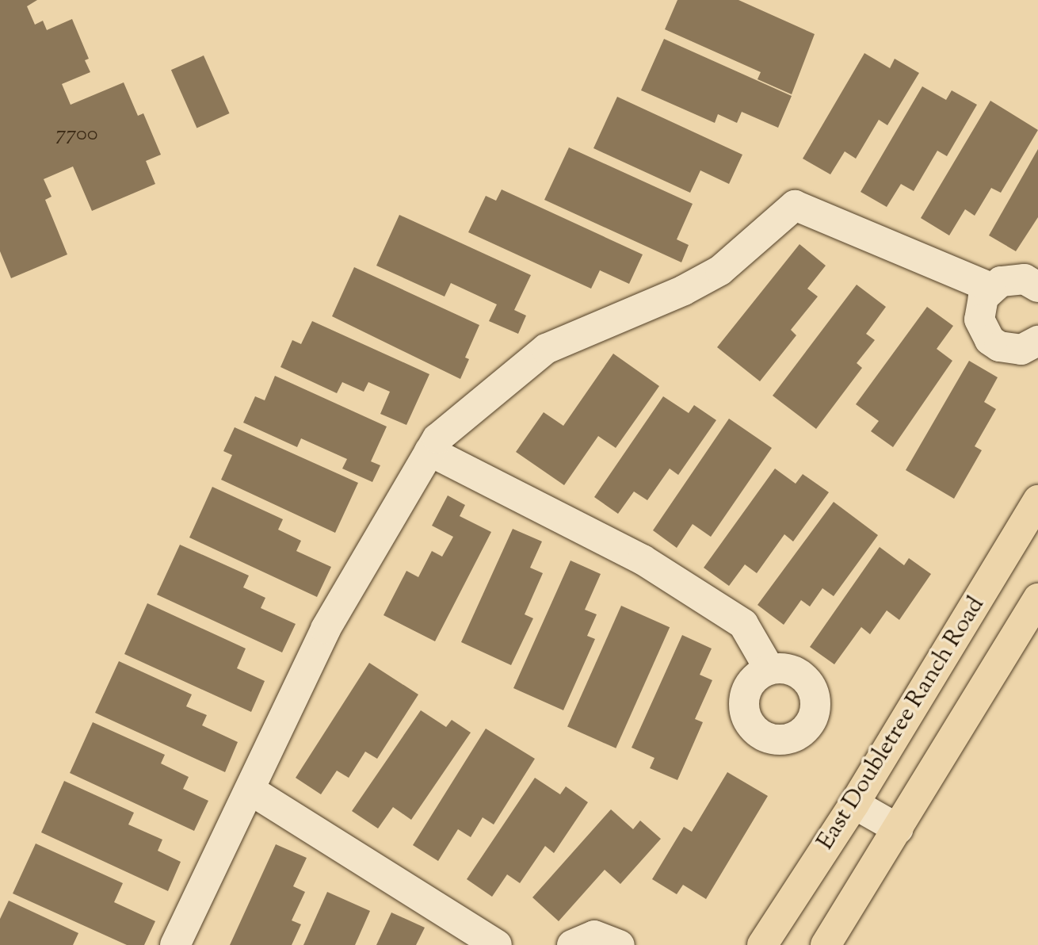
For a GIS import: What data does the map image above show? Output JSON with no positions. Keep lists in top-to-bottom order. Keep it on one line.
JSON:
{"streets":{"main road":["East Doubletree Ranch Road"]},"house_numbers":["7700"]}
